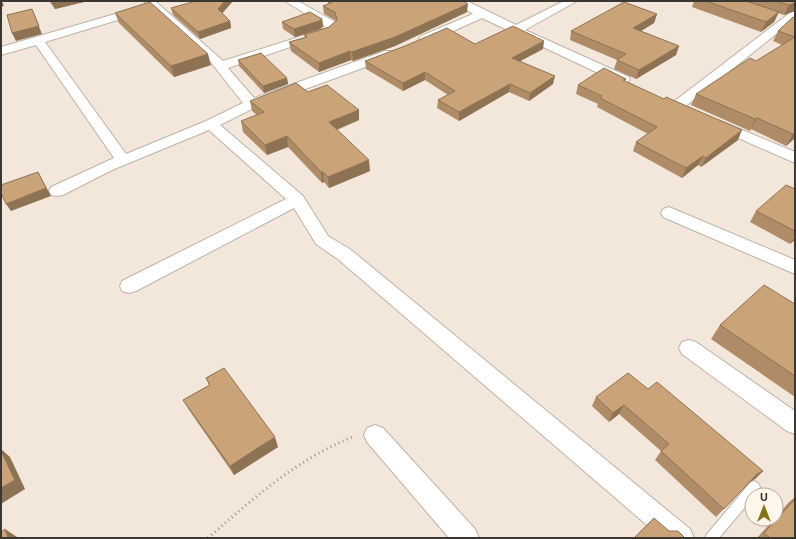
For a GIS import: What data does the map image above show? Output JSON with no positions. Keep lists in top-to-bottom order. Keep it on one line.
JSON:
{"north":"top"}
